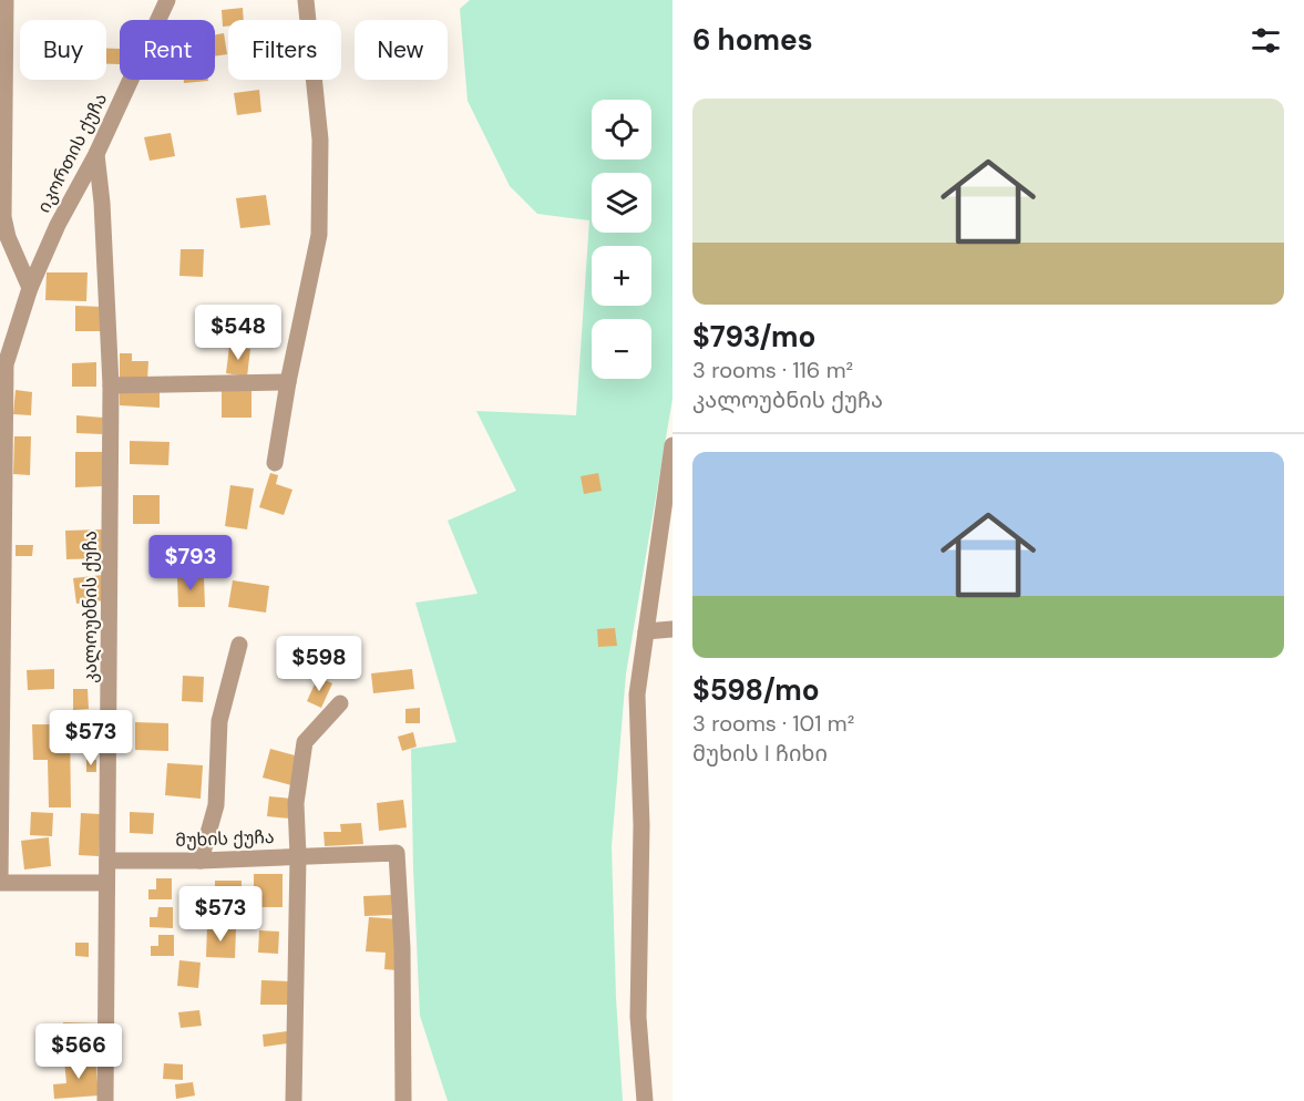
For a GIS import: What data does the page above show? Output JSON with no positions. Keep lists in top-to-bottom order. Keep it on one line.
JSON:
{"streets":{"street":["იკორთის ქუჩა","კალოუბნის ქუჩა","მუხის ქუჩა"]},"crossings":[["იკორთის ქუჩა","კალოუბნის ქუჩა"],["კალოუბნის ქუჩა","მუხის ქუჩა"]],"page":{"heading":"6 homes","chip":["Buy","Rent","Filters","New"],"list":[{"name":"$793/mo","note":"3 rooms · 116 m² · კალოუბნის ქუჩა"},{"name":"$598/mo","note":"3 rooms · 101 m² · მუხის I ჩიხი"}],"map_buttons":["+","−"],"price":["$548","$793","$598","$573","$573","$566"]}}
